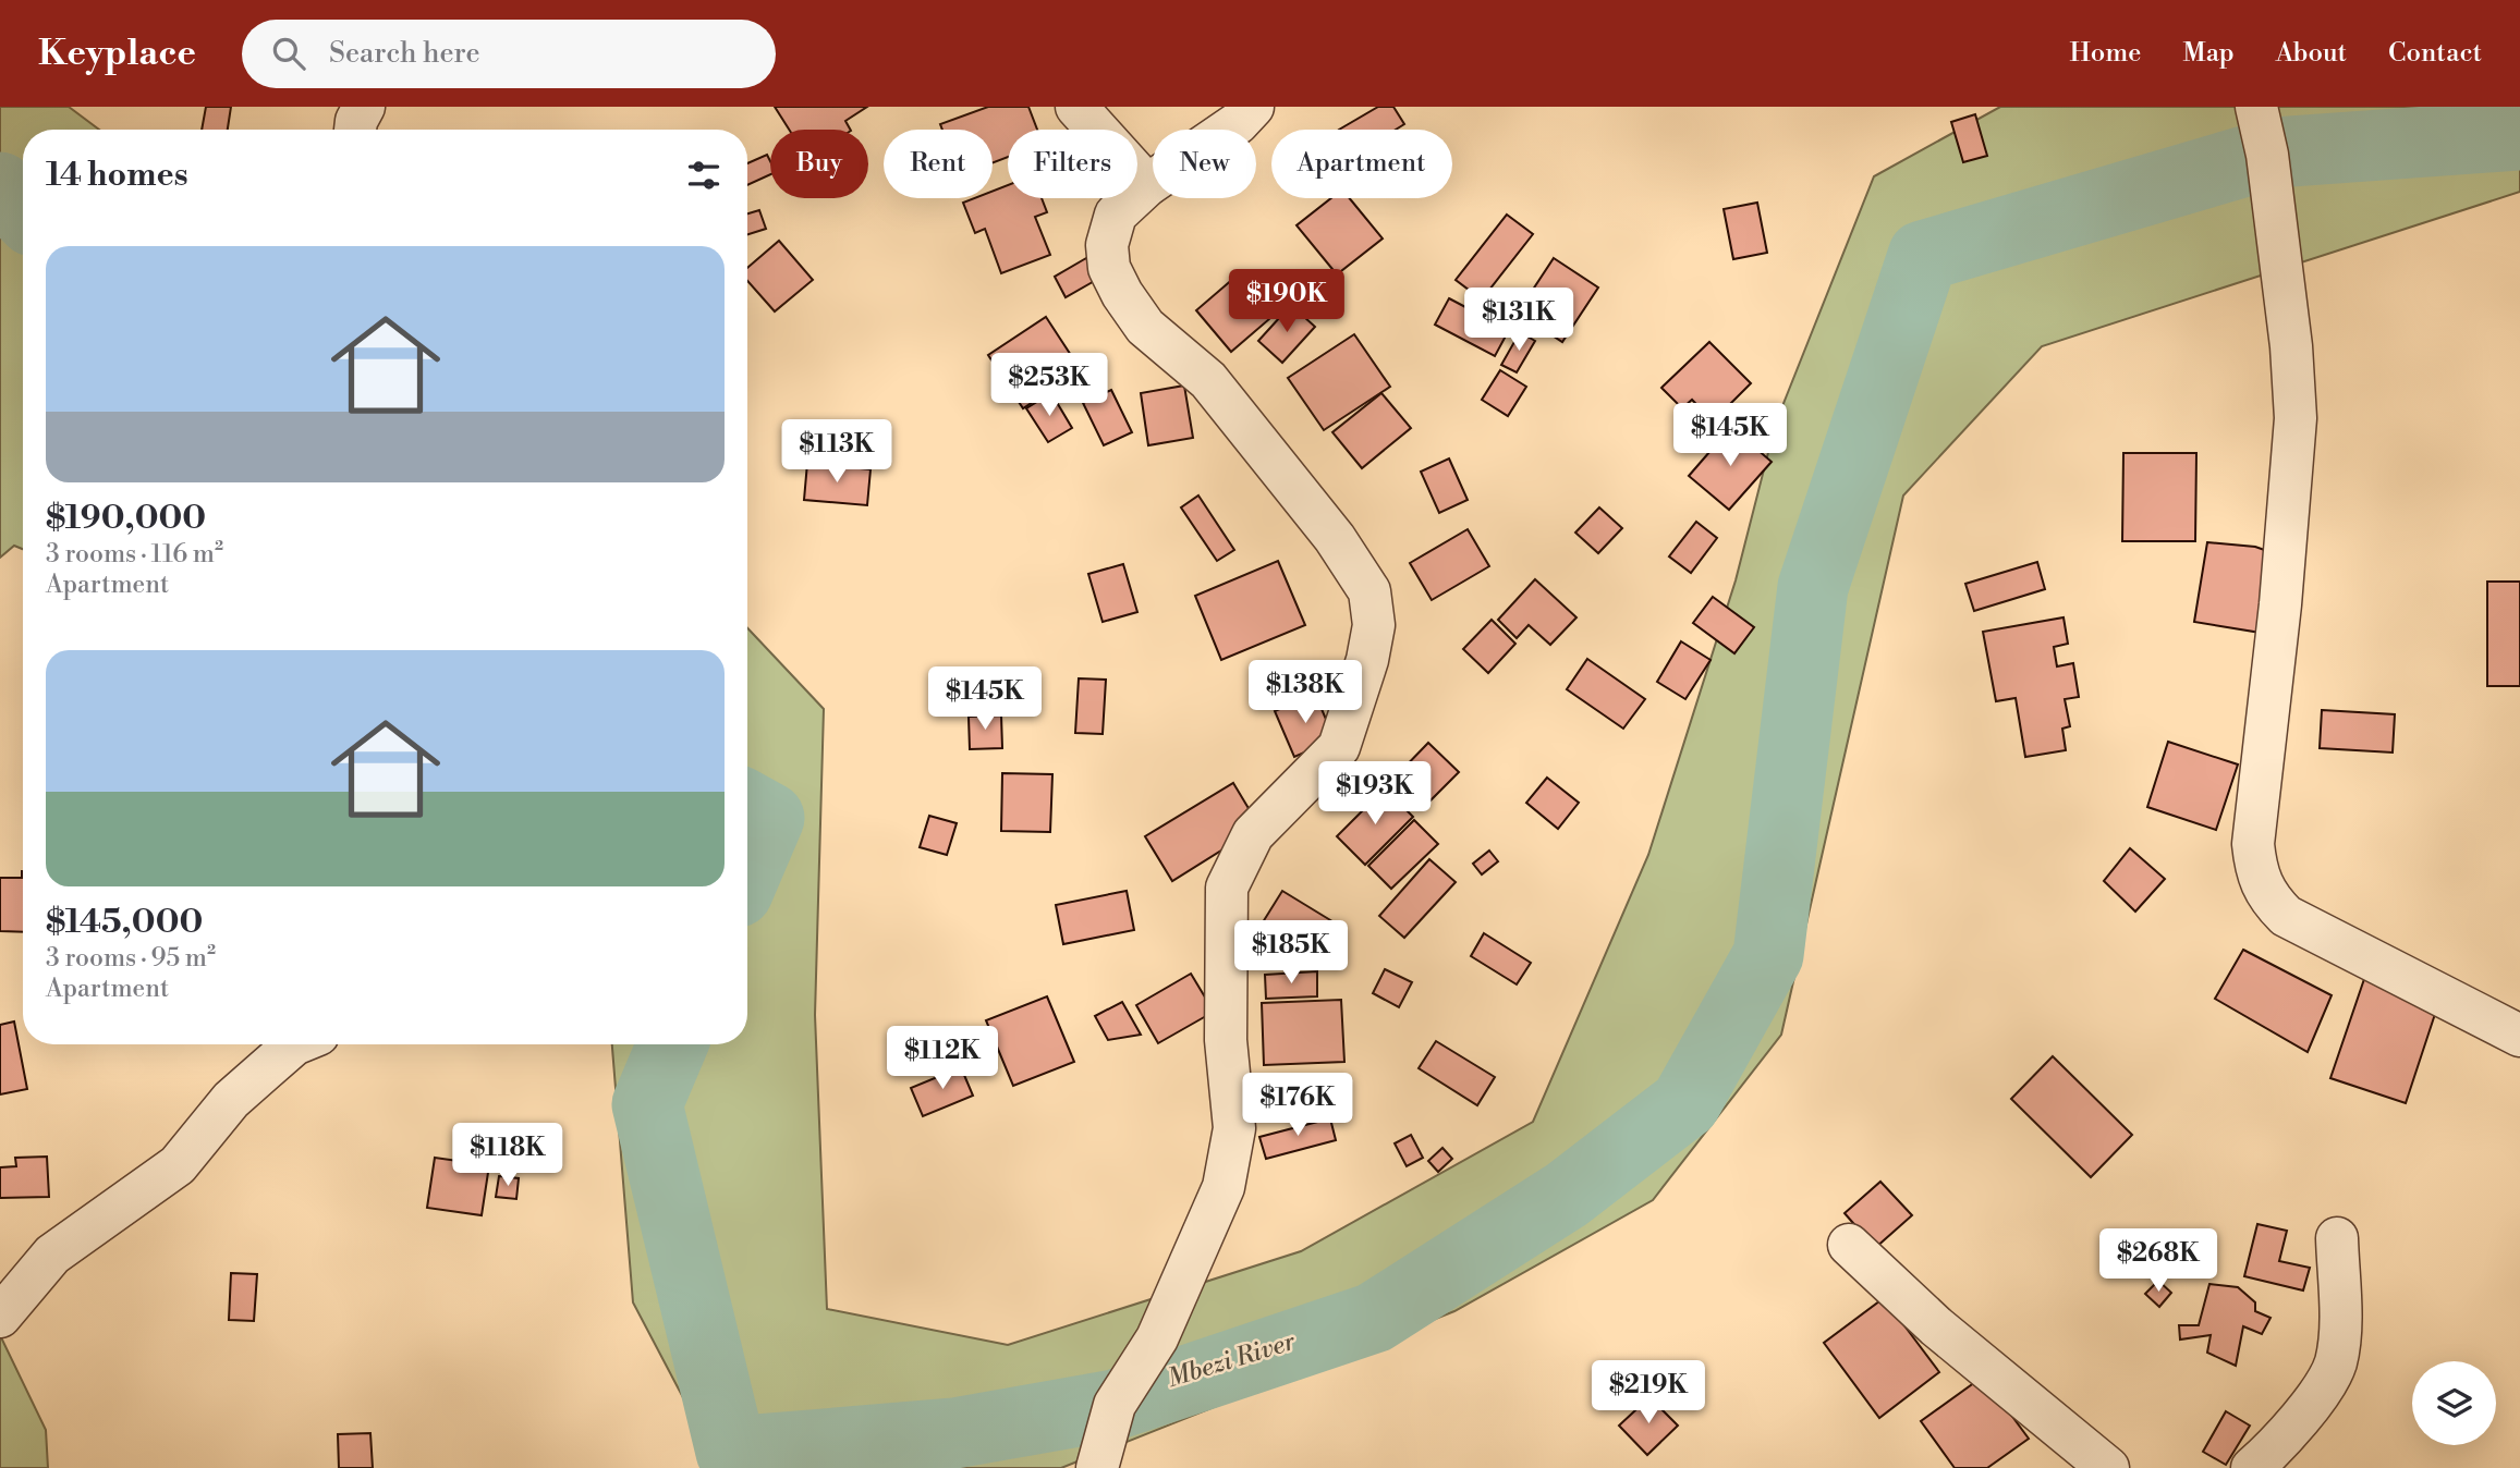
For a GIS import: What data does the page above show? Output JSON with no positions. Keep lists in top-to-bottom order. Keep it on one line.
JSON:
{"water":["Mbezi River"],"page":{"header":"Keyplace","search":"Search here","nav":["Home","Map","About","Contact"],"chip":["Buy","Rent","Filters","New","Apartment"],"heading":"14 homes","list":[{"name":"$190,000","note":"3 rooms · 116 m² · Apartment"},{"name":"$145,000","note":"3 rooms · 95 m² · Apartment"}],"price":["$190K","$131K","$253K","$145K","$113K","$138K","$145K","$193K","$185K","$112K","$176K","$118K","$268K","$219K"]}}
